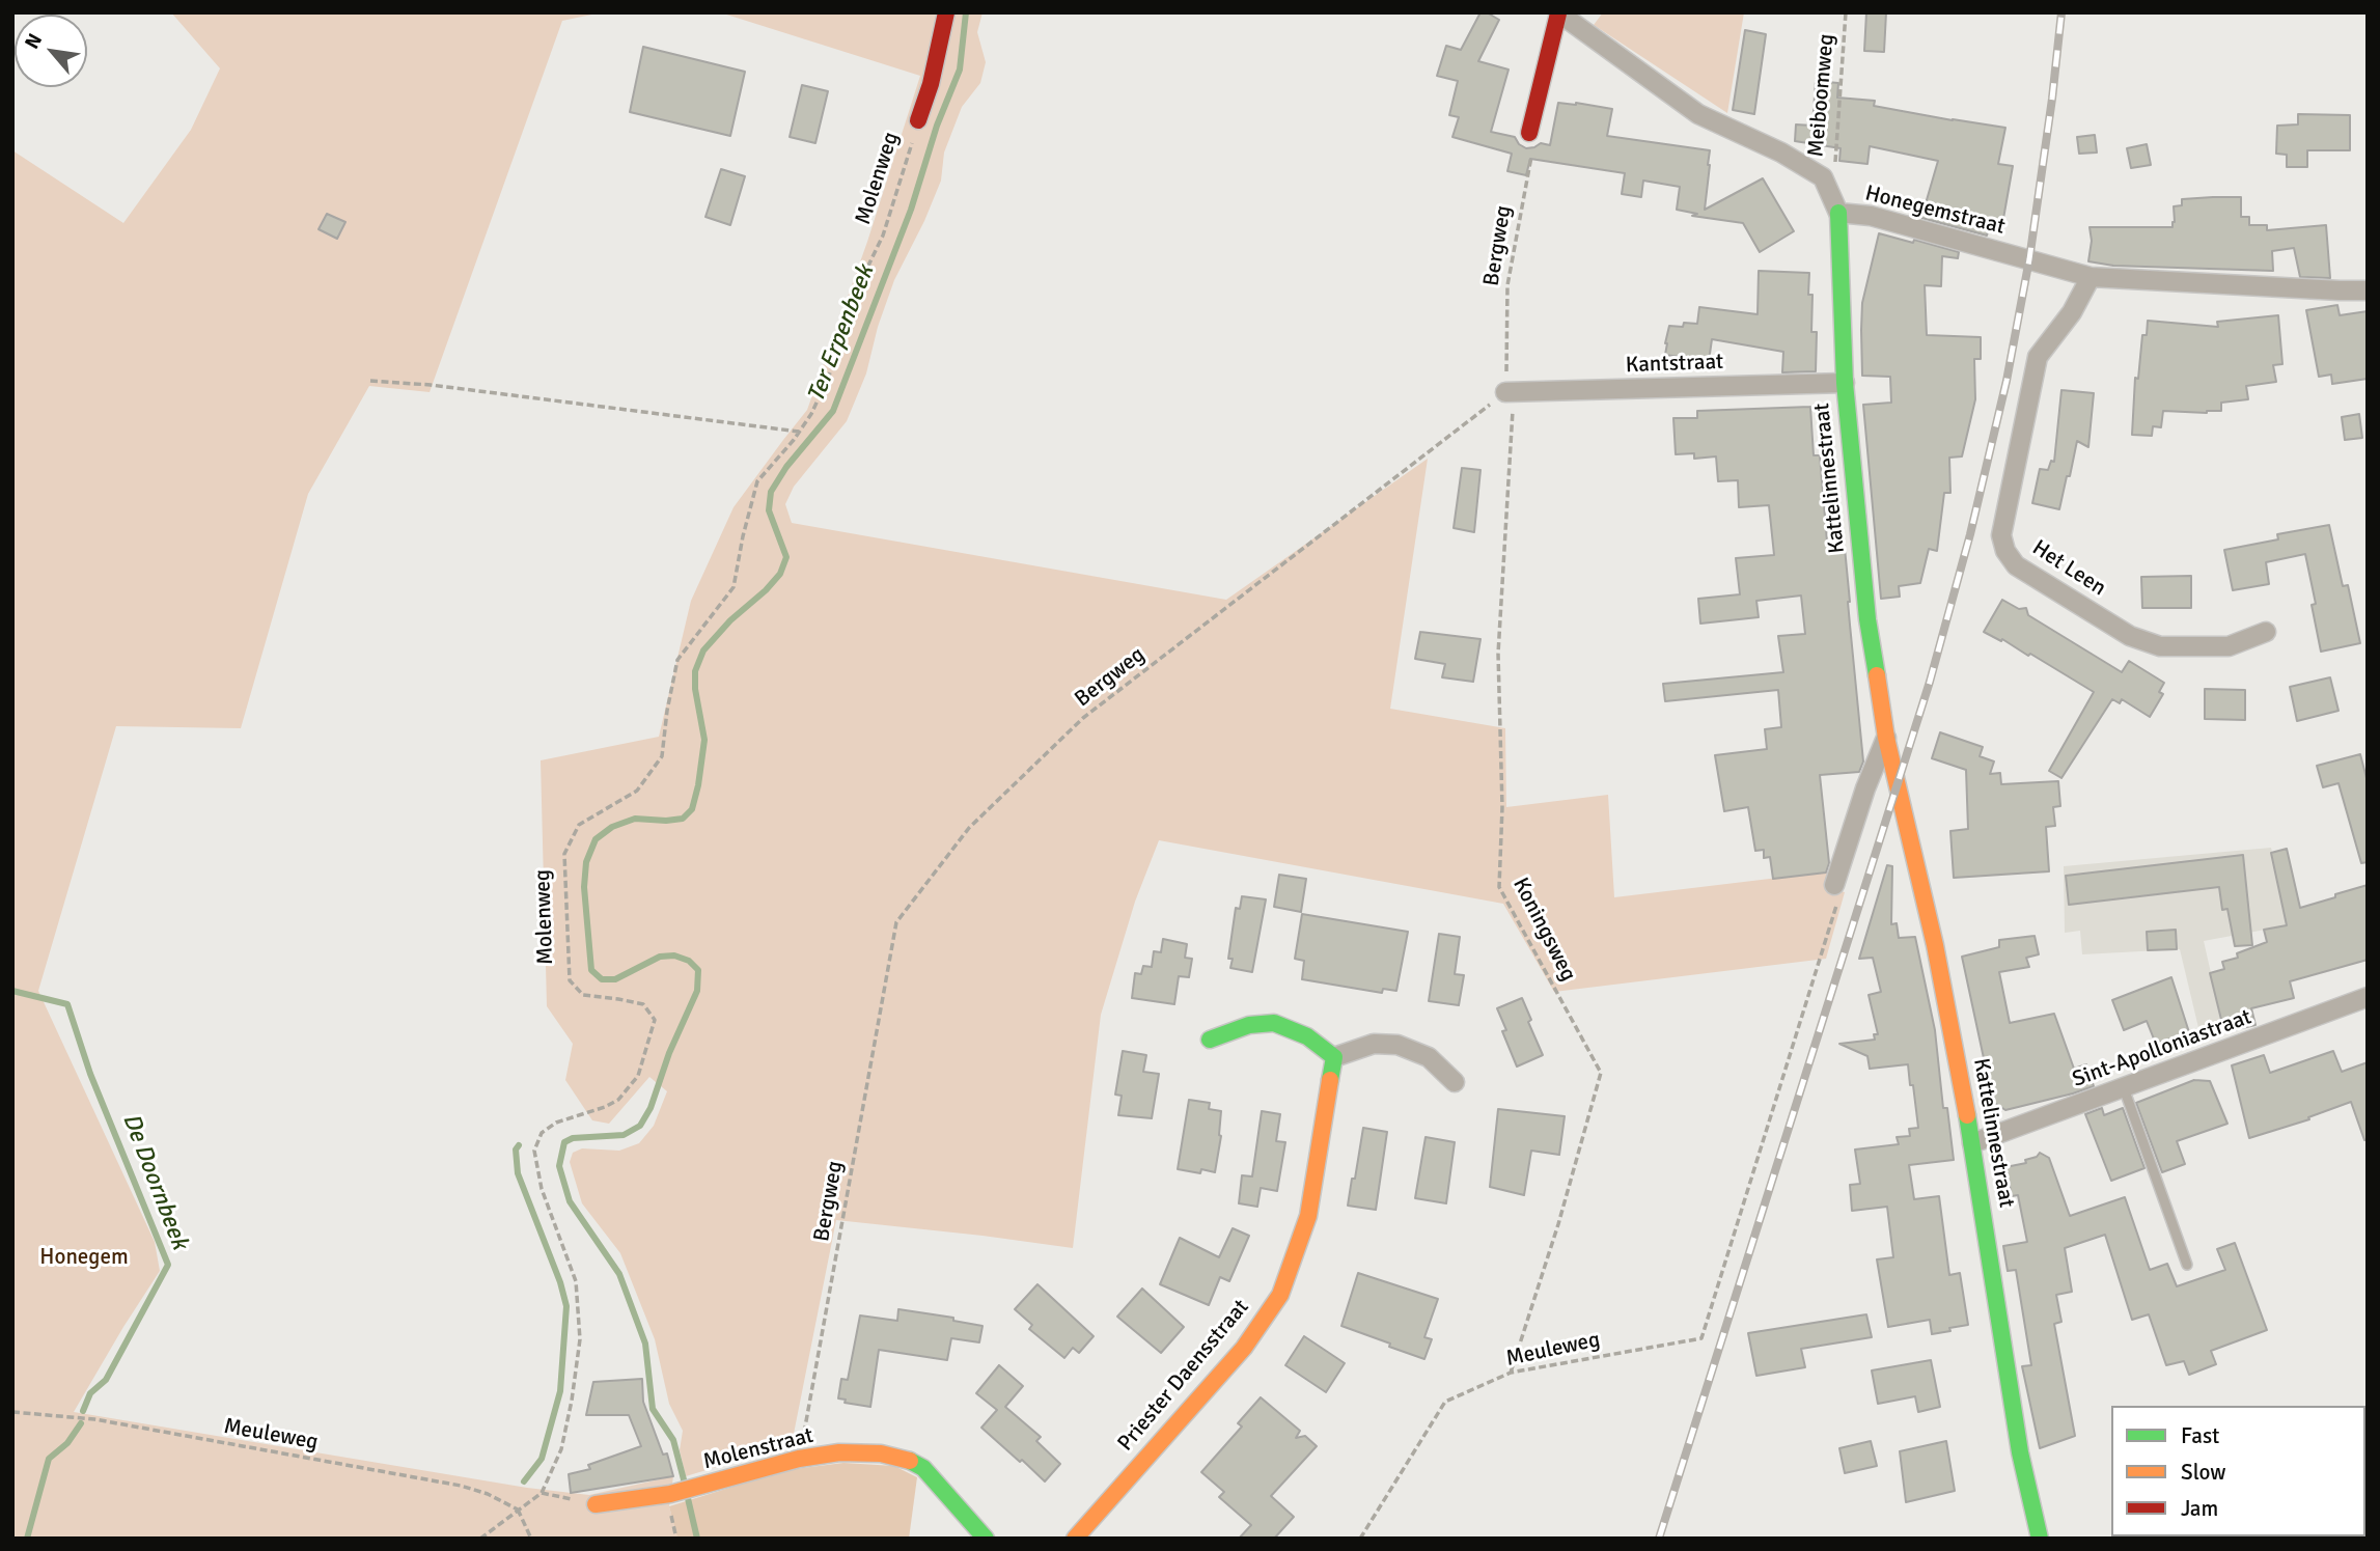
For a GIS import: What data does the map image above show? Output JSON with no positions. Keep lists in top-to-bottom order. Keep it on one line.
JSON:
{"streets":{"street":["Molenweg","Honegemstraat","Kantstraat","Kattelinnestraat","Het Leen","Sint-Apolloniastraat","Priester Daensstraat","Molenstraat"],"path":["Meiboomweg","Bergweg","Koningsweg","Meuleweg"]},"crossings":[["Meiboomweg","Honegemstraat"],["Molenweg","Meuleweg"],["Honegemstraat","Kattelinnestraat"],["Honegemstraat","Het Leen"],["Bergweg","Kantstraat"],["Bergweg","Koningsweg"],["Bergweg","Molenstraat"],["Kantstraat","Kattelinnestraat"],["Kantstraat","Koningsweg"],["Kattelinnestraat","Sint-Apolloniastraat"],["Koningsweg","Meuleweg"]],"water":["Ter Erpenbeek","De Doornbeek"],"parks":["Honegem"],"legend":["Fast","Slow","Jam"],"north":"top left"}
